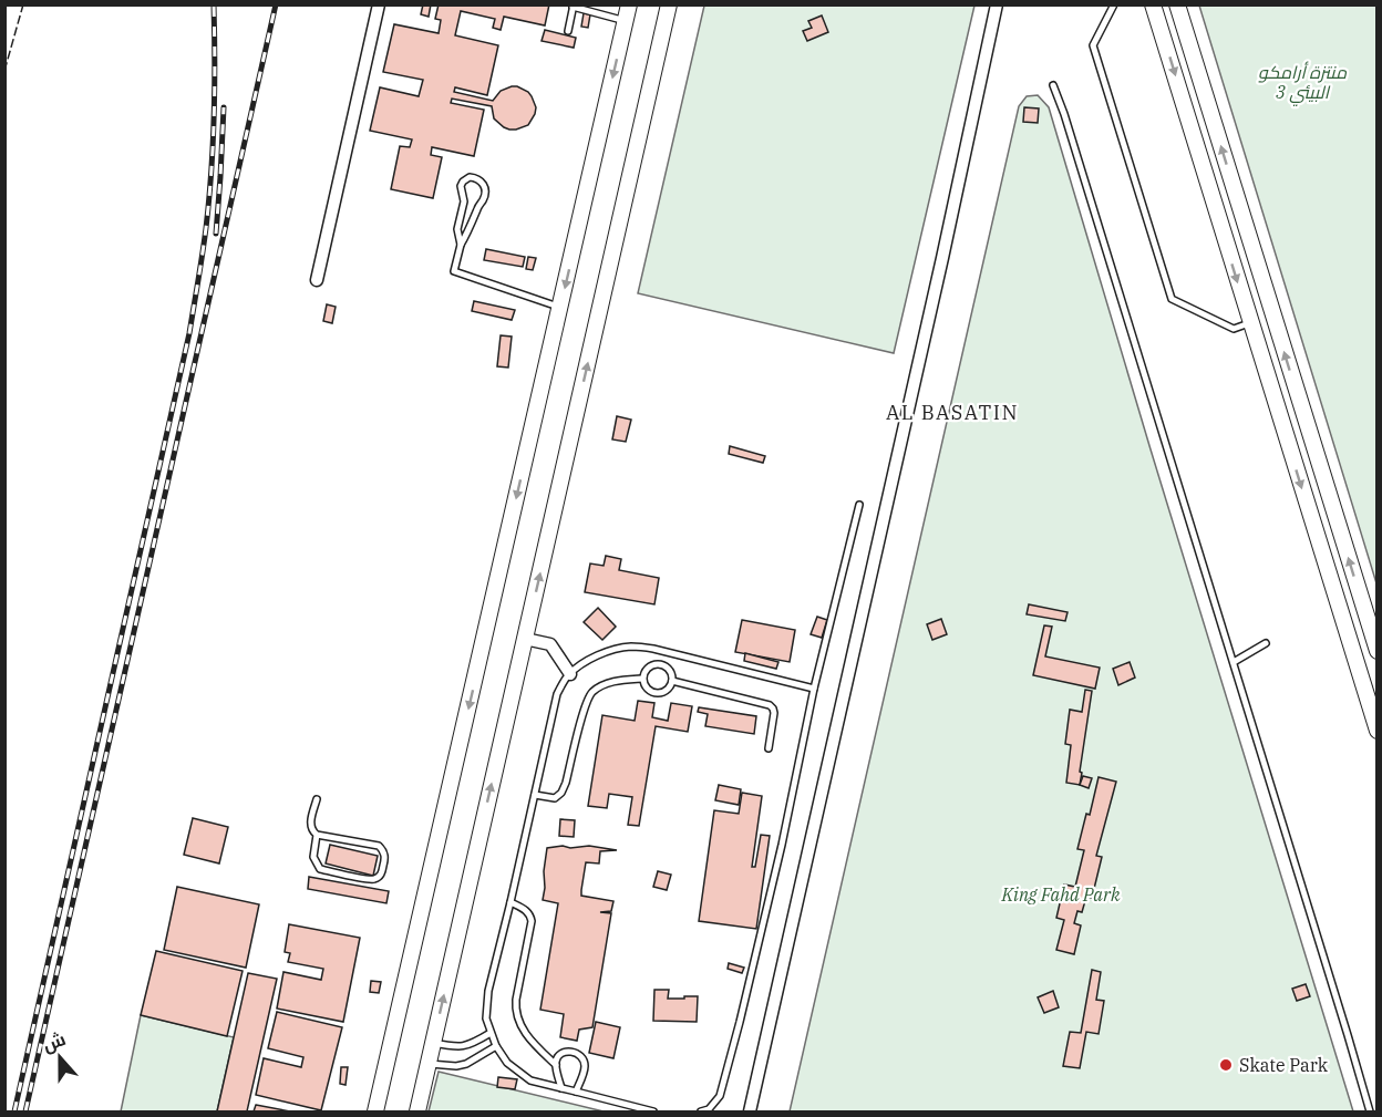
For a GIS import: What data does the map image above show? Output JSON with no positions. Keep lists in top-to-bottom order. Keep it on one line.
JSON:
{"districts":["AL BASATIN"],"parks":["منتزة أرامكو البيئي 3","King Fahd Park"],"places":["Skate Park"],"north":"top"}
